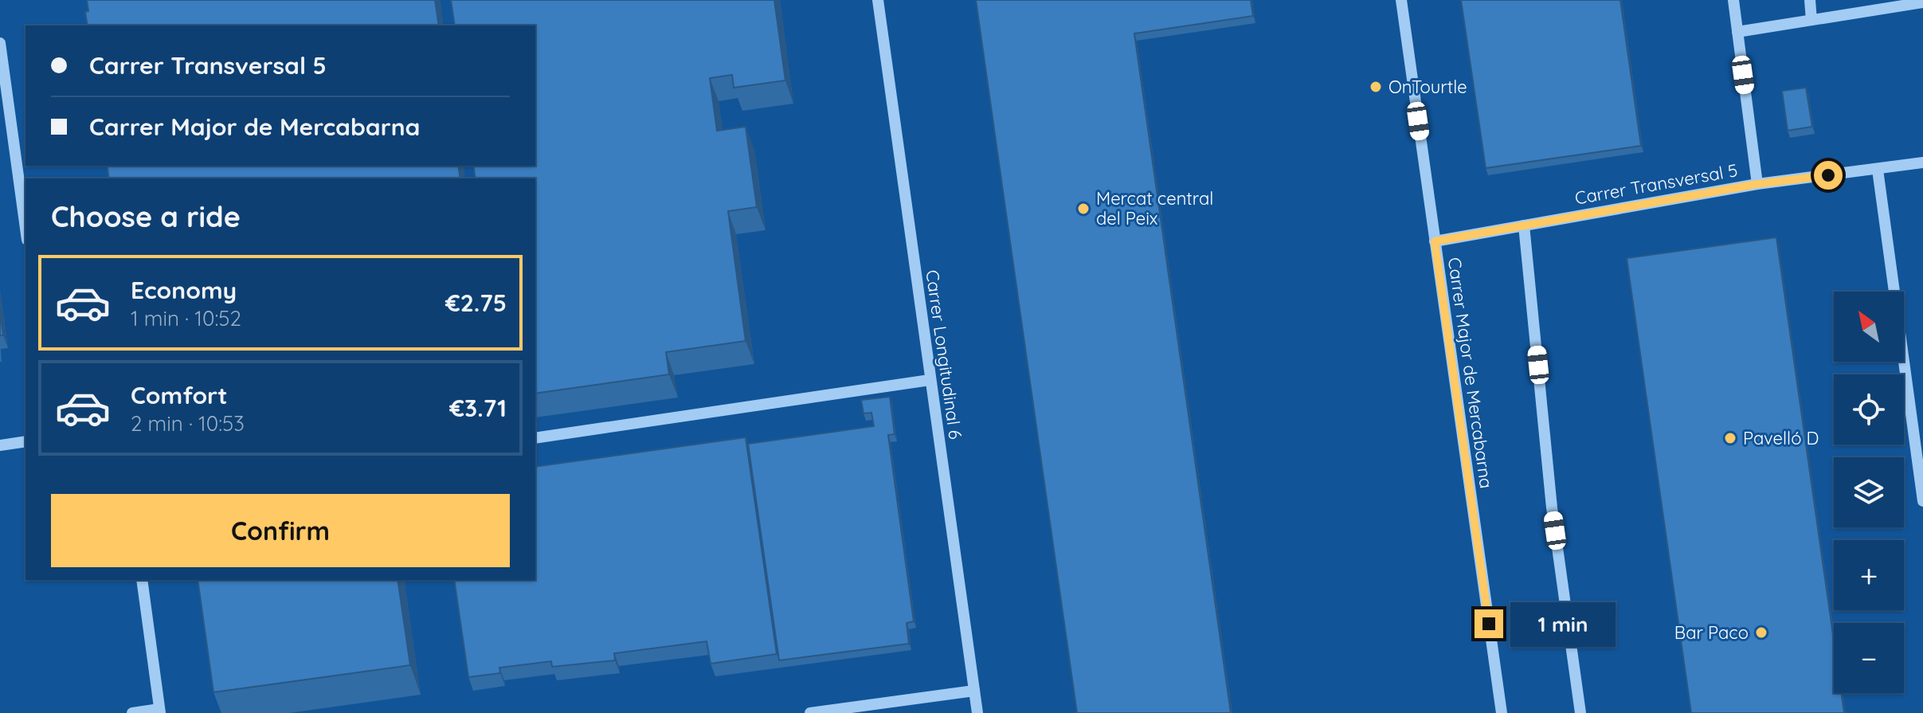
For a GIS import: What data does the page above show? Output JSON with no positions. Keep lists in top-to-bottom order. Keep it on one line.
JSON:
{"streets":{"lane":["Carrer Transversal 5","Carrer Longitudinal 6","Carrer Major de Mercabarna"]},"crossings":[["Carrer Transversal 5","Carrer Major de Mercabarna"]],"places":["OnTourtle","Mercat central del Peix","Pavelló D","Bar Paco"],"north":"top left","page":{"banner":["Carrer Transversal 5","Carrer Major de Mercabarna"],"heading":"Choose a ride","list":[{"name":"Economy","note":"1 min · 10:52","value":"€2.75"},{"name":"Comfort","note":"2 min · 10:53","value":"€3.71"}],"map_buttons":["+","−"],"buttons":"Confirm","bubble":"1 min"}}
